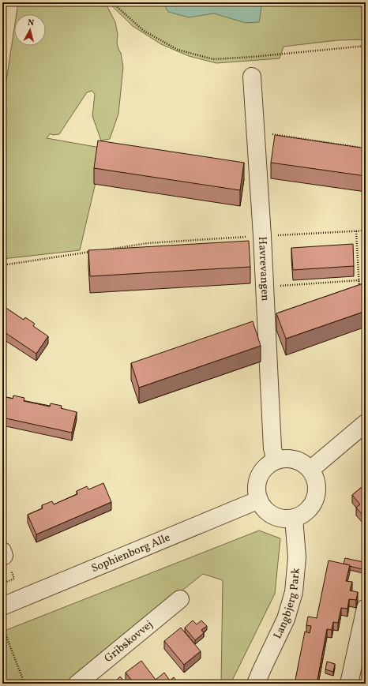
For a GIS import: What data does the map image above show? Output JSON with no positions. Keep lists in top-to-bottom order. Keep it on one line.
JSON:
{"streets":{"street":["Havrevangen","Sophienborg Alle","Langbjerg Park","Gribskovvej"]},"crossings":[["Havrevangen","Sophienborg Alle"],["Havrevangen","Langbjerg Park"],["Sophienborg Alle","Langbjerg Park"]],"north":"top"}
